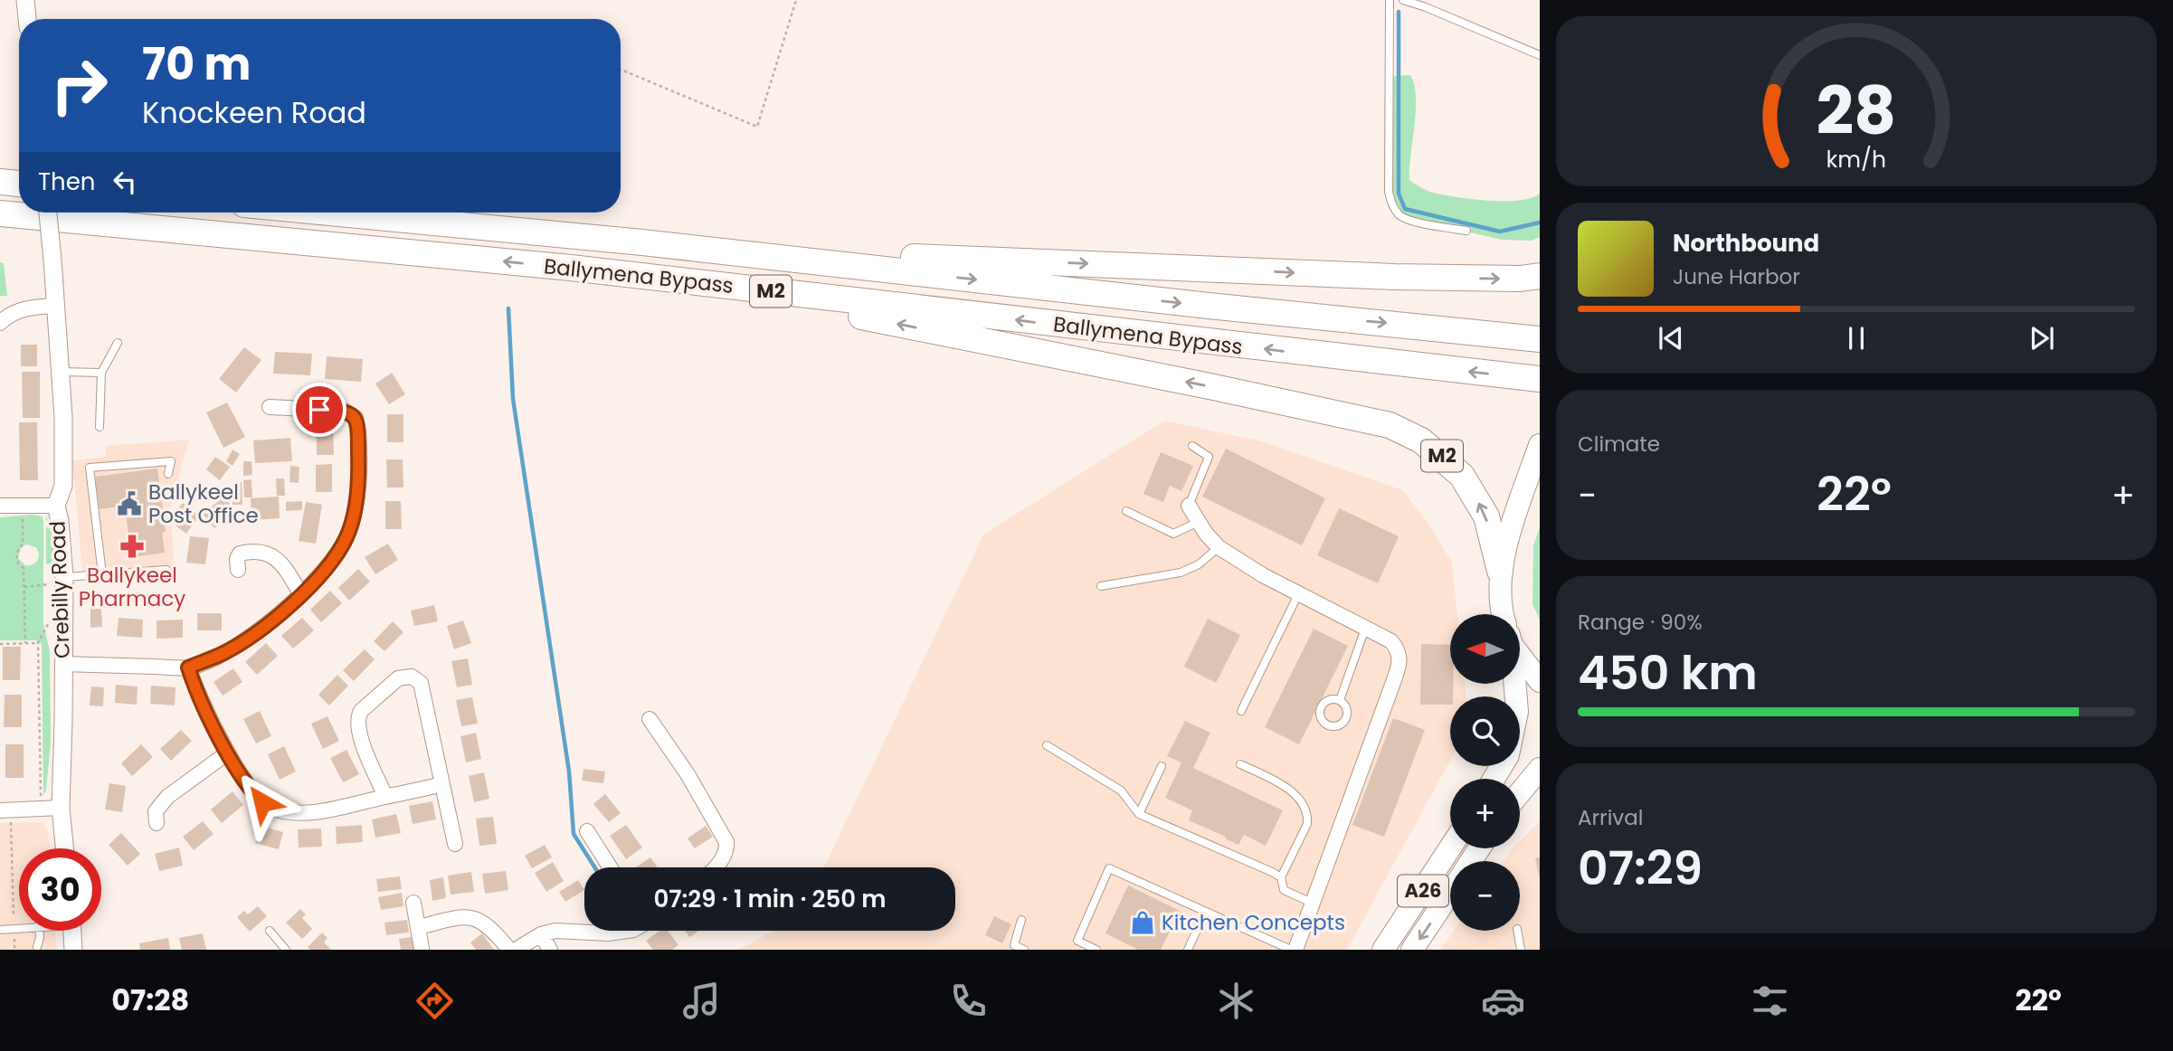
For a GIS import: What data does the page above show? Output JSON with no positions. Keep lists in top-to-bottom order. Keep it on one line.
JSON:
{"streets":{"highway":["Ballymena Bypass","M2"],"main road":["A26"],"street":["Crebilly Road"]},"crossings":[["Ballymena Bypass","M2"]],"places":{"public building":["Ballykeel Post Office"],"pharmacy":["Ballykeel Pharmacy"],"shop":["Kitchen Concepts"]},"north":"left","page":{"turn":["70 m","Knockeen Road"],"then":"Then","song":["Northbound","June Harbor"],"tile":["Climate",["Range · 90%","450 km"],["Arrival","07:29"]],"heat":["−","22°","+"],"map_buttons":["+","−"],"limit":"30","trip":"07:29 · 1 min · 250 m","tabs":["07:28","22°"],"gauge":["28","km/h"]}}
